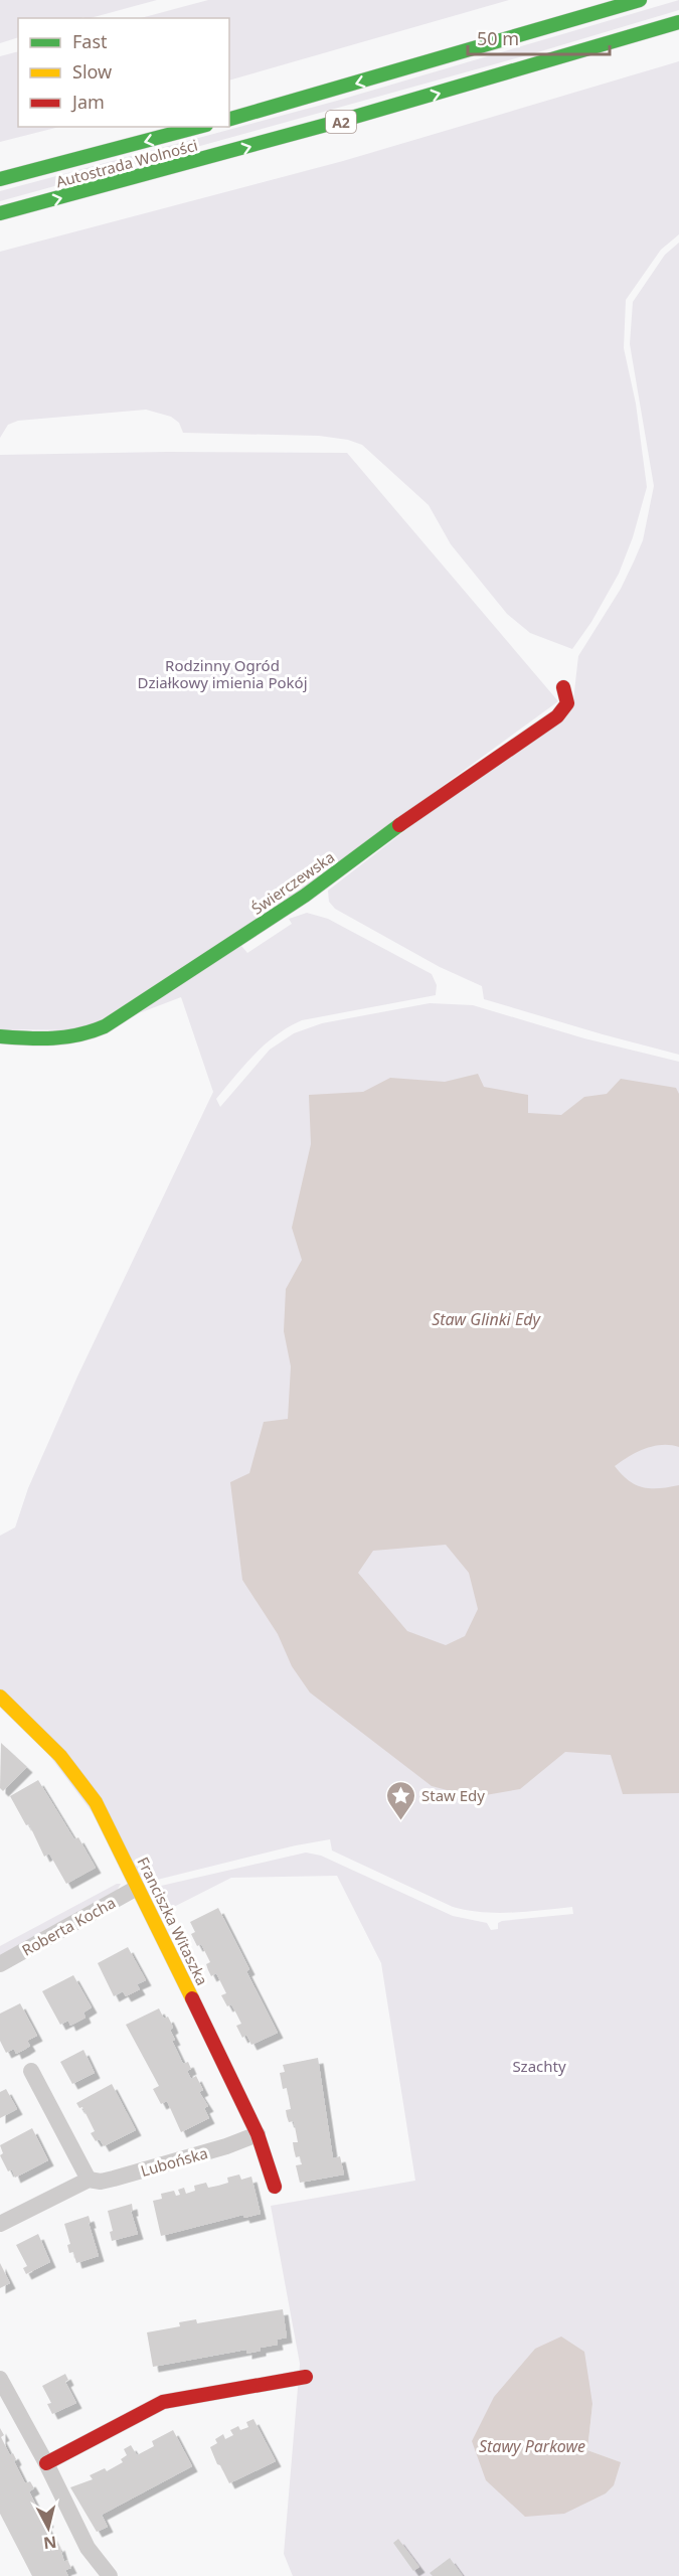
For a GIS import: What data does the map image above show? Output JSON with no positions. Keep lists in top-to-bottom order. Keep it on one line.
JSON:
{"streets":{"main road":["A2","Autostrada Wolności","Świerczewska","Franciszka Witaszka"],"street":["Roberta Kocha","Lubońska"]},"crossings":[["Franciszka Witaszka","Roberta Kocha"],["Franciszka Witaszka","Lubońska"]],"water":["Staw Glinki Edy","Stawy Parkowe"],"parks":["Rodzinny Ogród Działkowy imienia Pokój","Szachty"],"places":{"place":["Staw Edy"]},"legend":["Fast","Slow","Jam"],"scale_bar":"50 m","north":"bottom"}
